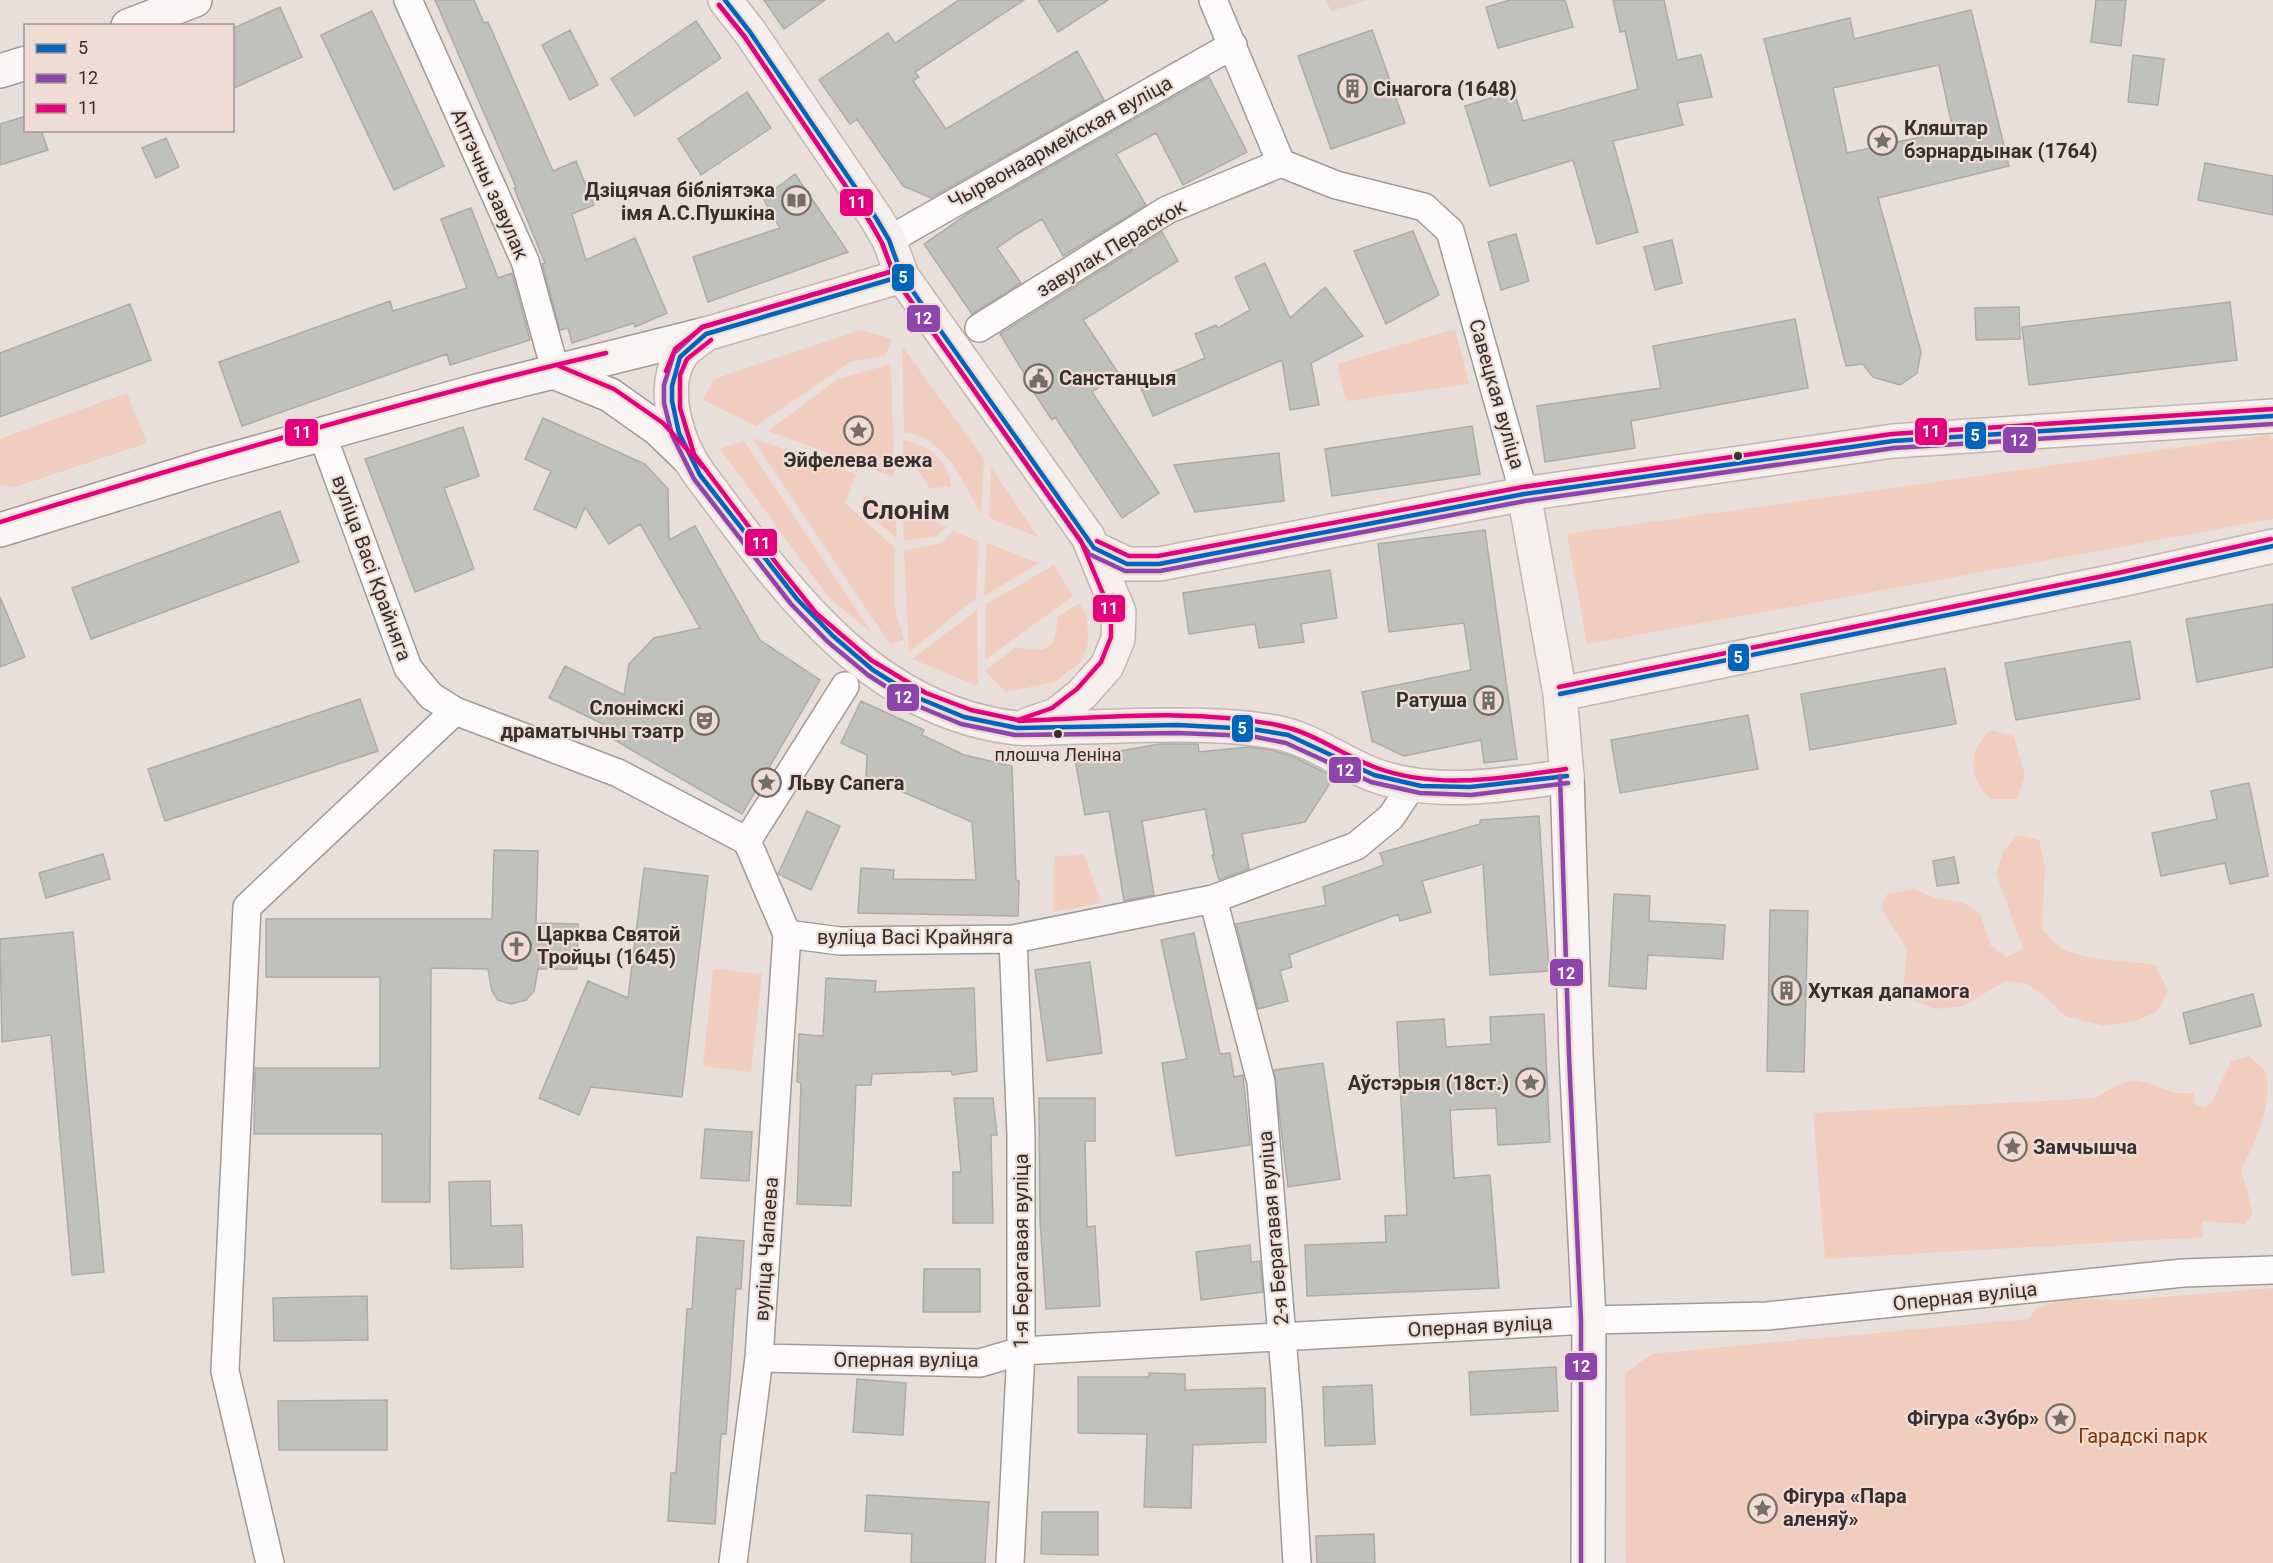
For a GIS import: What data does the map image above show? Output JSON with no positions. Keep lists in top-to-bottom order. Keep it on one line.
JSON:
{"streets":{"main road":["Савецкая вуліца"],"street":["Чырвонаармейская вуліца","Аптэчны завулак","завулак Пераскок","вуліца Васі Крайняга","2-я Берагавая вуліца","вуліца Чапаева","1-я Берагавая вуліца","Оперная вуліца"]},"crossings":[["завулак Пераскок","Савецкая вуліца"],["Савецкая вуліца","Оперная вуліца"],["вуліца Васі Крайняга","2-я Берагавая вуліца"],["вуліца Васі Крайняга","вуліца Чапаева"],["вуліца Васі Крайняга","1-я Берагавая вуліца"],["2-я Берагавая вуліца","Оперная вуліца"],["вуліца Чапаева","Оперная вуліца"],["1-я Берагавая вуліца","Оперная вуліца"]],"districts":["Слонім"],"parks":["Гарадскі парк"],"places":{"building":["Сінагога (1648)","Ратуша","Хуткая дапамога"],"place":["Кляштар бэрнардынак (1764)","Эйфелева вежа","Льву Сапега","Аўстэрыя (18ст.)","Замчышча","Фігура «Зубр»","Фігура «Пара аленяў»"],"library":["Дзіцячая бібліятэка імя А.С.Пушкіна"],"public building":["Санстанцыя"],"theatre":["Слонімскі драматычны тэатр"],"other":["плошча Леніна"],"church":["Царква Святой Тройцы (1645)"]},"lines":["transit line 5","transit line 12","transit line 11"],"legend":["5","12","11"]}
